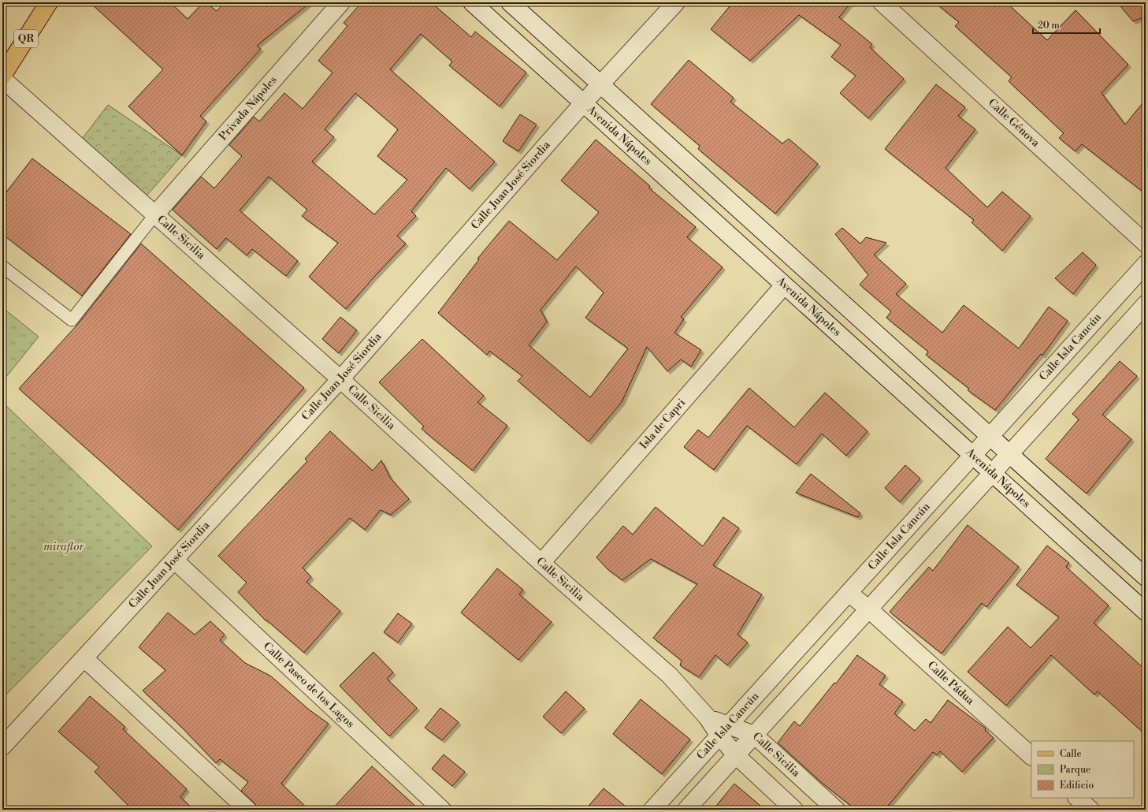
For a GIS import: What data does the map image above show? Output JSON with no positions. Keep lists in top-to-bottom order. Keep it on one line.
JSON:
{"streets":{"main road":["QR"],"street":["Privada Nápoles","Calle Génova","Avenida Nápoles","Calle Juan José Siordia","Calle Sicilia","Calle Isla Cancún","Isla de Capri","Calle Pádua","Calle Paseo de los Lagos"]},"crossings":[["Privada Nápoles","Calle Sicilia"],["Avenida Nápoles","Calle Juan José Siordia"],["Avenida Nápoles","Calle Isla Cancún"],["Avenida Nápoles","Isla de Capri"],["Calle Juan José Siordia","Calle Sicilia"],["Calle Juan José Siordia","Calle Paseo de los Lagos"],["Calle Sicilia","Calle Isla Cancún"],["Calle Sicilia","Isla de Capri"],["Calle Isla Cancún","Calle Pádua"]],"parks":["miraflor"],"legend":["Calle","Parque","Edificio"],"scale_bar":"20 m"}
